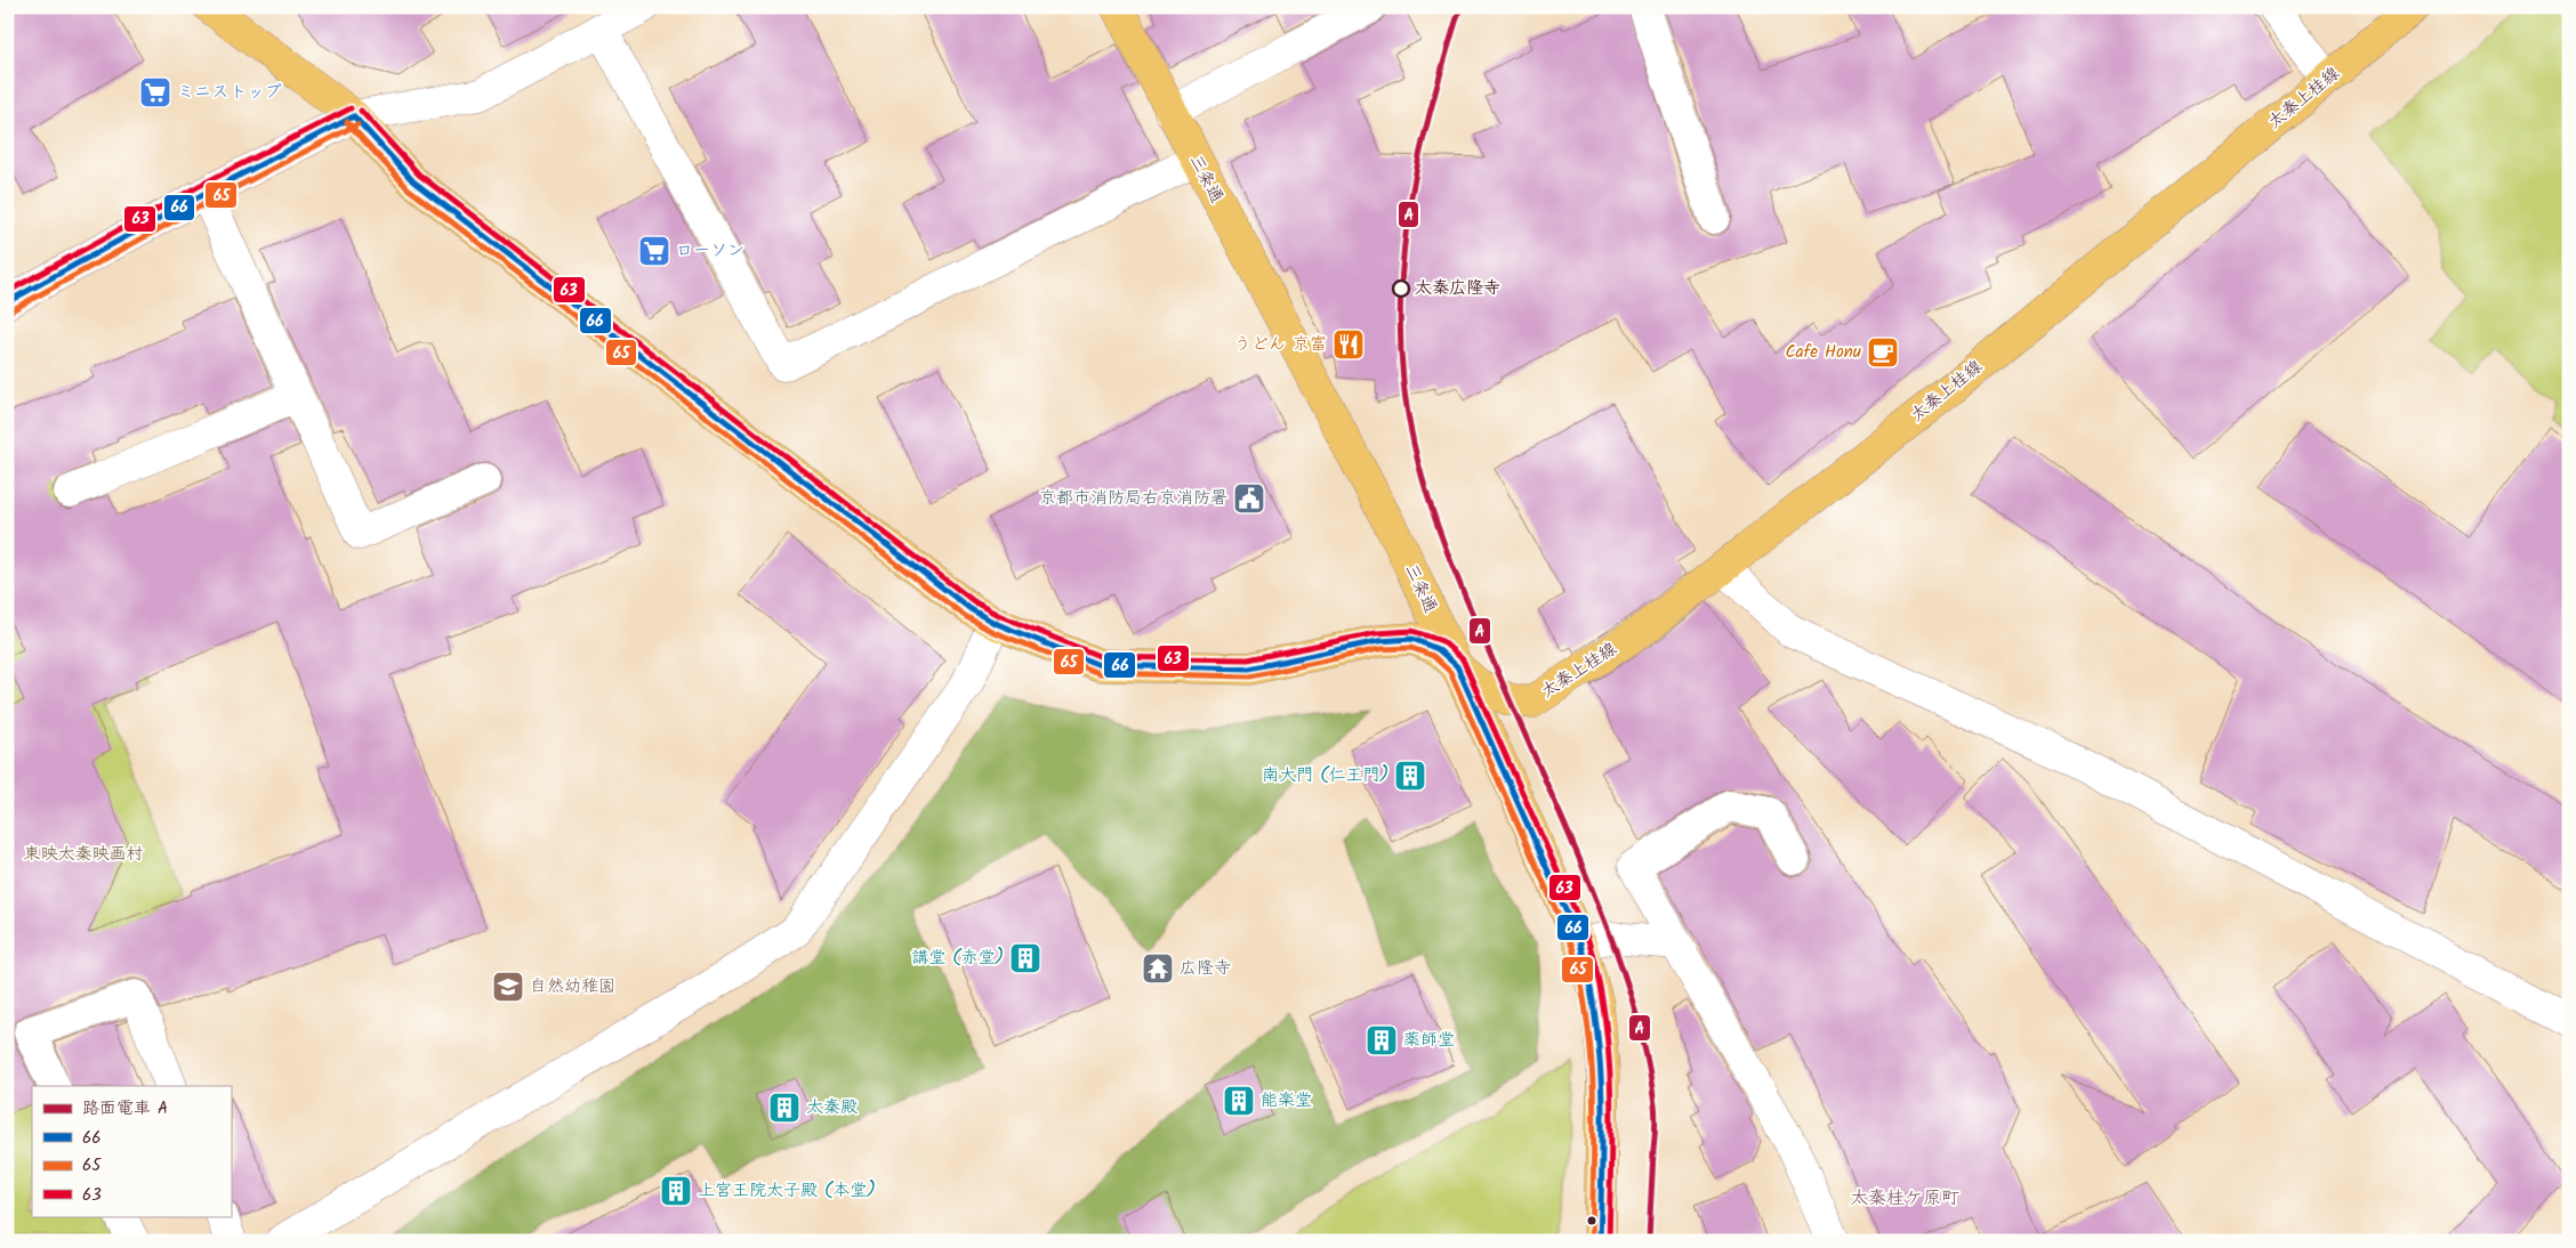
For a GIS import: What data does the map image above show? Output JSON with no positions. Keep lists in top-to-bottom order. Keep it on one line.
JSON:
{"streets":{"main road":["太秦上桂線","三条通"]},"crossings":[["太秦上桂線","三条通"]],"districts":["太秦桂ケ原町"],"parks":["東映太秦映画村"],"places":{"supermarket":["ミニストップ","ローソン"],"other":["太秦広隆寺"],"restaurant":["うどん 京富"],"cafe":["Cafe Honu"],"public building":["京都市消防局右京消防署"],"building":["南大門 (仁王門)","講堂 (赤堂)","薬師堂","能楽堂","太秦殿","上宮王院太子殿 (本堂)"],"temple":["広隆寺"],"school or university":["自然幼稚園"]},"lines":["tram line A","transit line 63","transit line 66","transit line 65"],"legend":["路面電車 A","66","65","63"]}
